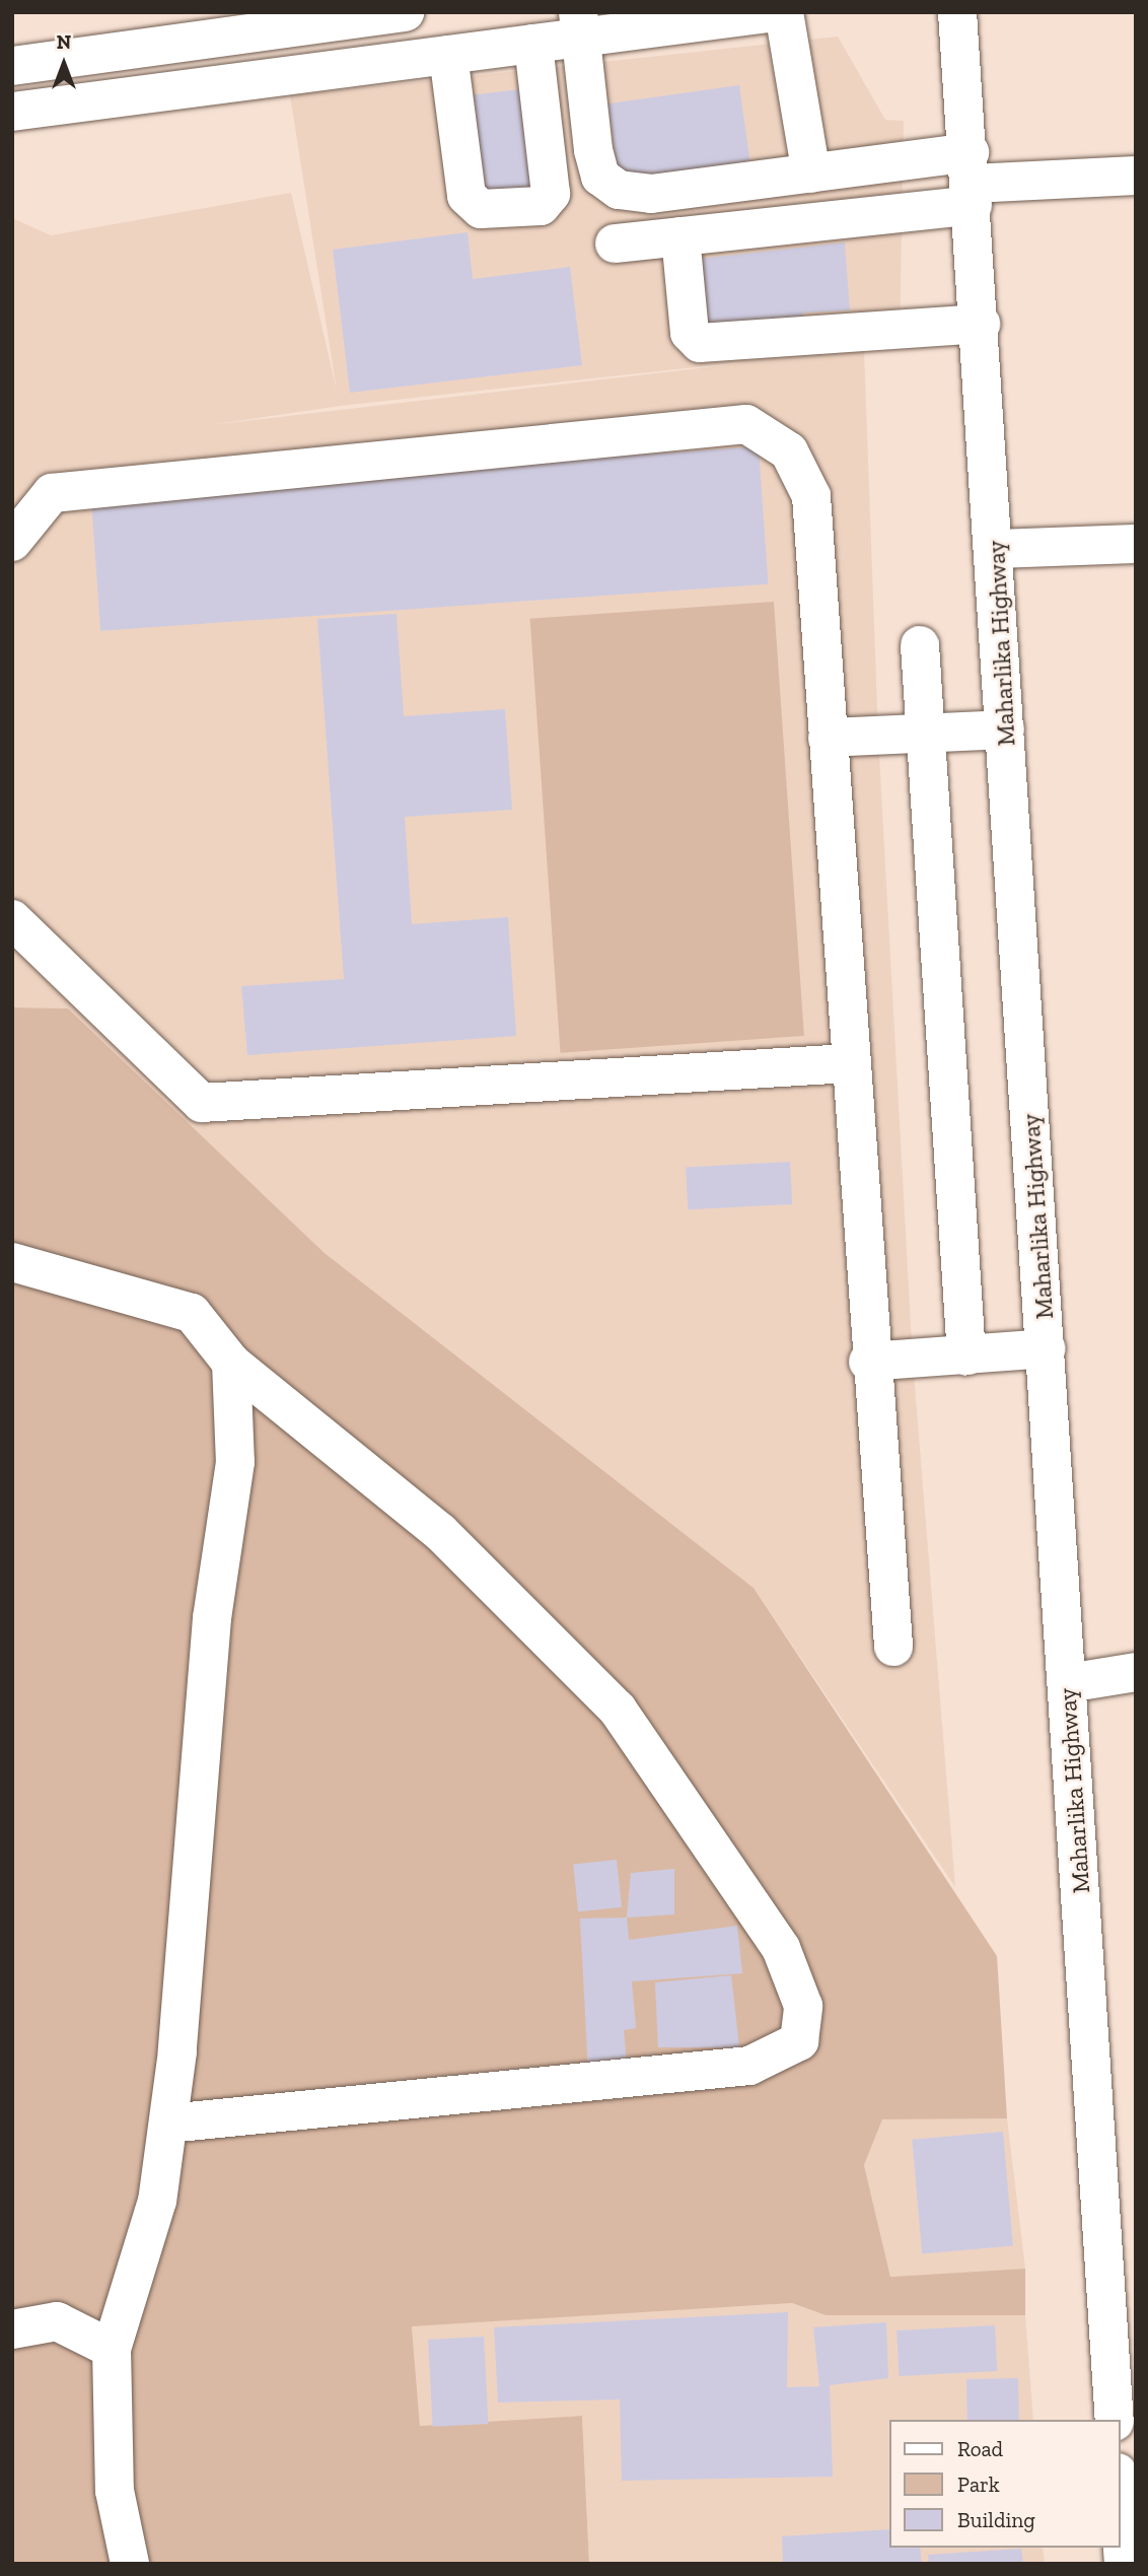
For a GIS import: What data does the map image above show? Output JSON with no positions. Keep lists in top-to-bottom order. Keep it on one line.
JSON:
{"streets":{"main road":["Maharlika Highway"]},"legend":["Road","Park","Building"],"north":"top"}
